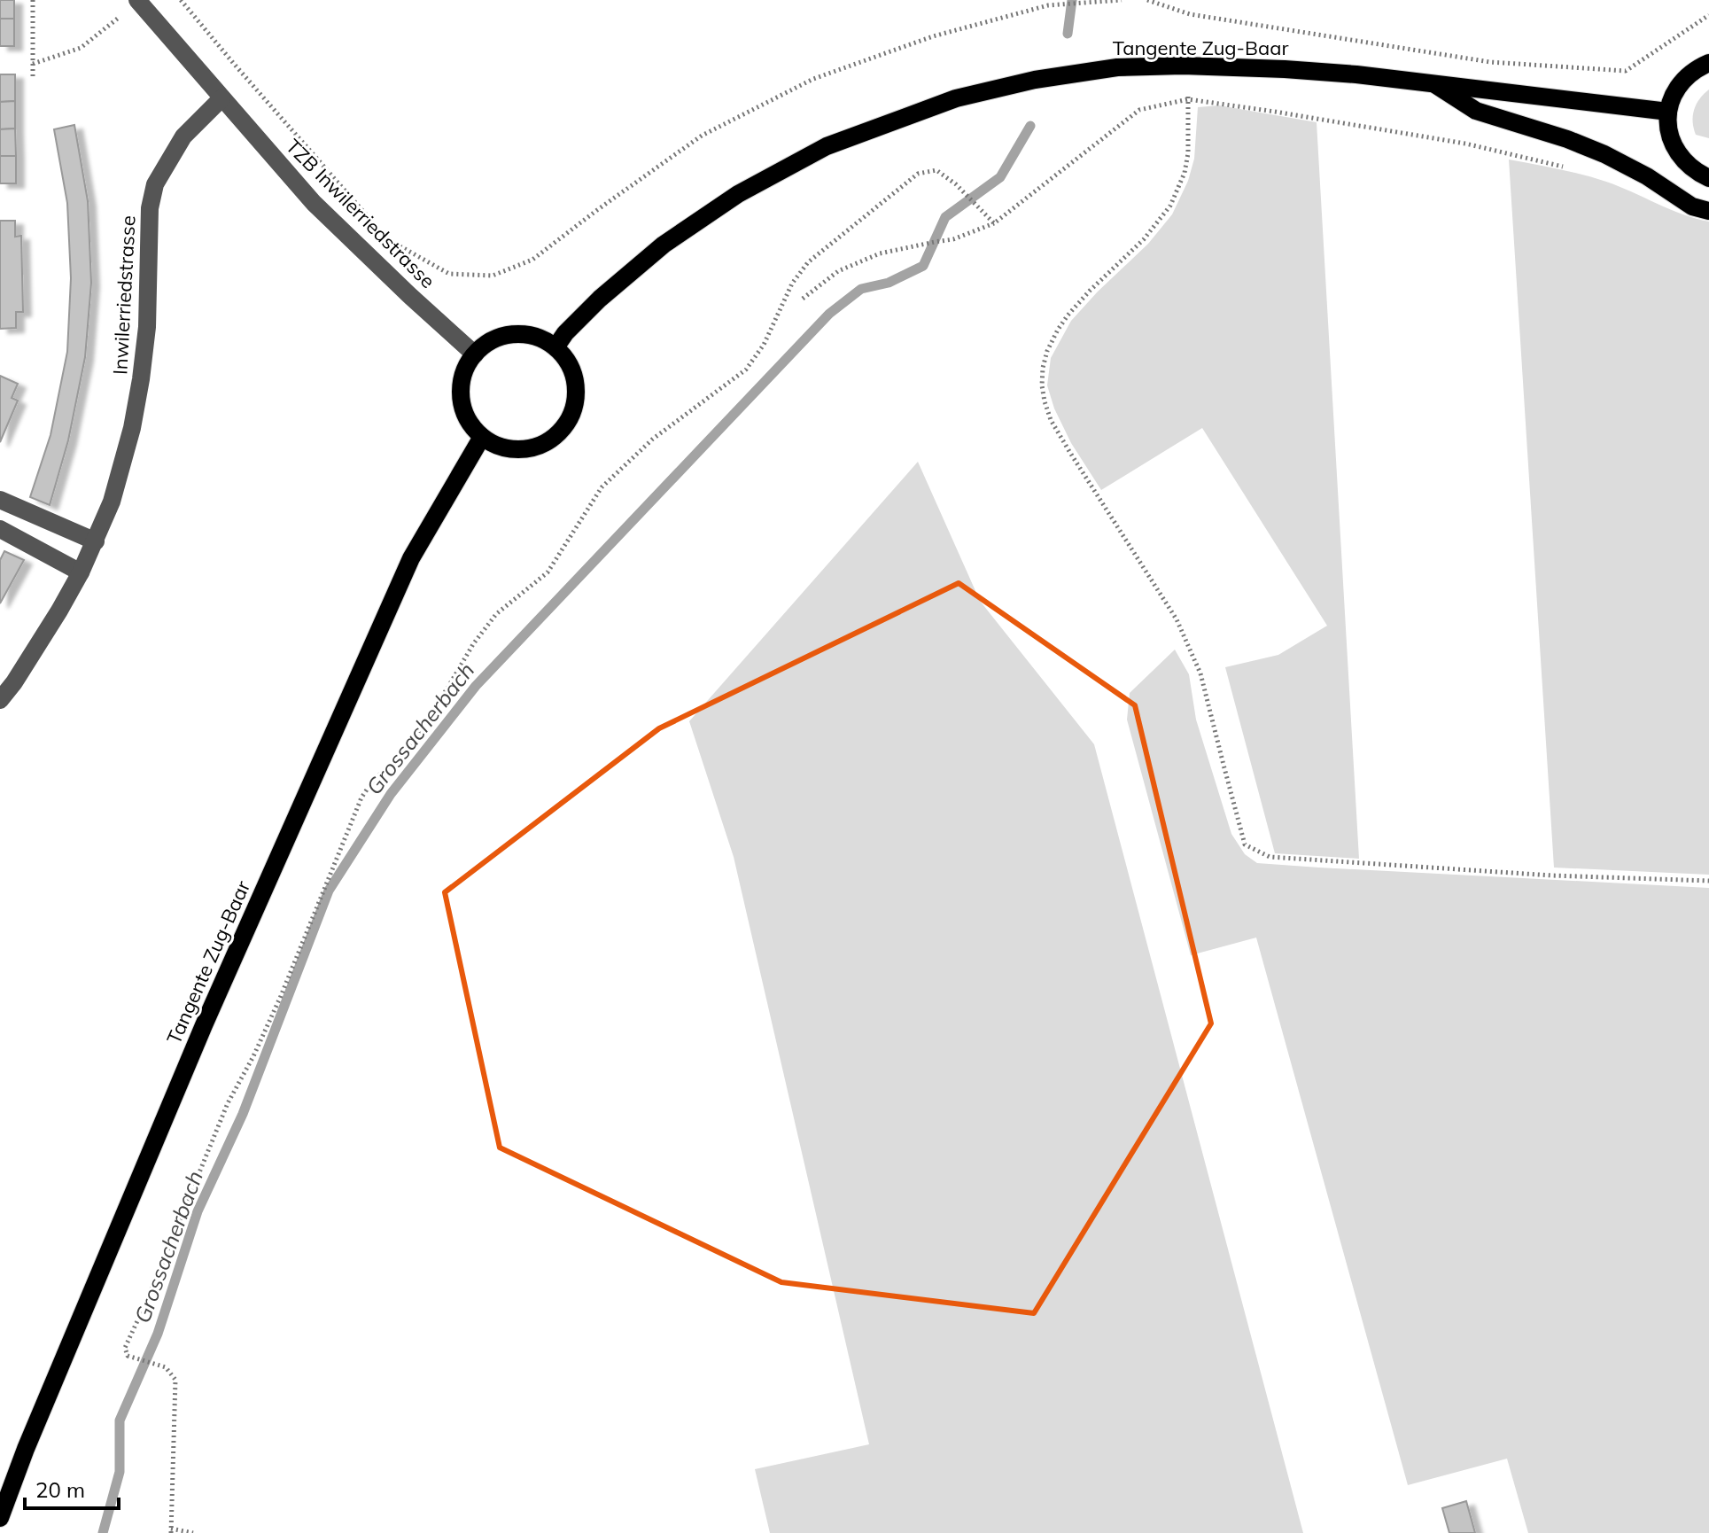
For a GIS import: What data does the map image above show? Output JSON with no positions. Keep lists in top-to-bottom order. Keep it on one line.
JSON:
{"streets":{"main road":["Tangente Zug-Baar"],"street":["TZB Inwilerriedstrasse","Inwilerriedstrasse"]},"crossings":[["Tangente Zug-Baar","TZB Inwilerriedstrasse"],["TZB Inwilerriedstrasse","Inwilerriedstrasse"]],"water":["Grossacherbach"],"scale_bar":"20 m"}
